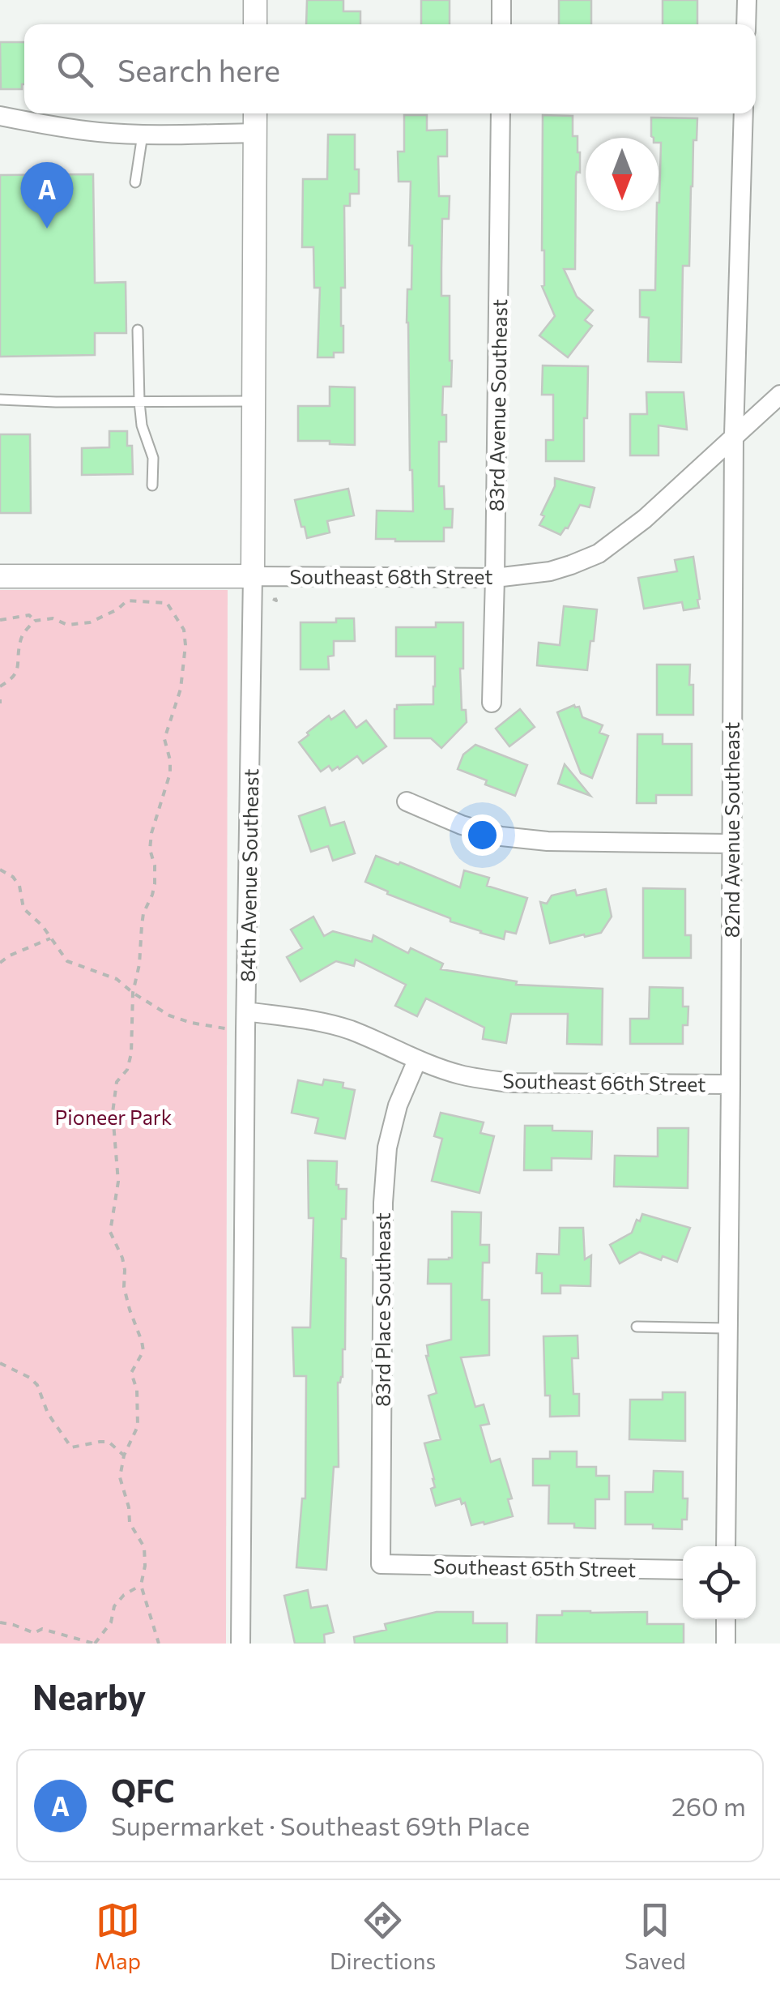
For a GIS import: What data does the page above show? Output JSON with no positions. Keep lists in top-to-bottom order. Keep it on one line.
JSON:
{"streets":{"street":["83rd Avenue Southeast","Southeast 68th Street","82nd Avenue Southeast","84th Avenue Southeast","Southeast 66th Street","83rd Place Southeast","Southeast 65th Street"]},"crossings":[["83rd Avenue Southeast","Southeast 68th Street"],["Southeast 68th Street","82nd Avenue Southeast"],["Southeast 68th Street","84th Avenue Southeast"],["82nd Avenue Southeast","Southeast 66th Street"],["84th Avenue Southeast","Southeast 66th Street"],["Southeast 66th Street","83rd Place Southeast"],["83rd Place Southeast","Southeast 65th Street"]],"parks":["Pioneer Park"],"north":"bottom","page":{"search":"Search here","pins":"A","heading":"Nearby","list":[{"mark":"A","name":"QFC","note":"Supermarket · Southeast 69th Place","value":"260 m"}],"nav":["Map","Directions","Saved"]}}
